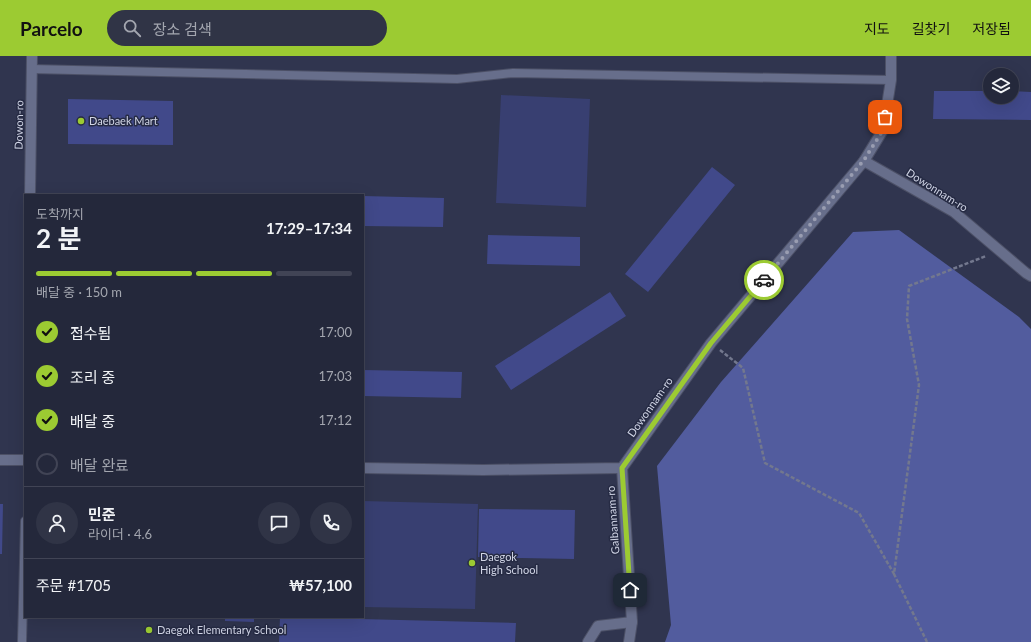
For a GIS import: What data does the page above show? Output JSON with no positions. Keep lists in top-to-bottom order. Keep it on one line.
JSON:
{"streets":{"street":["Dowon-ro","Dowonnam-ro","Galbannam-ro"]},"crossings":[["Dowonnam-ro","Galbannam-ro"]],"places":["Daebaek Mart","Daegok High School","Daegok Elementary School"],"page":{"header":"Parcelo","search":"장소 검색","nav":["지도","길찾기","저장됨"],"heading":["2 분","도착까지","17:29–17:34"],"panel":["민준","라이더 · 4.6","주문 #1705","₩57,100"],"bar":"배달 중 · 150 m","list":[["접수됨","17:00"],["조리 중","17:03"],["배달 중","17:12"],"배달 완료"]}}
